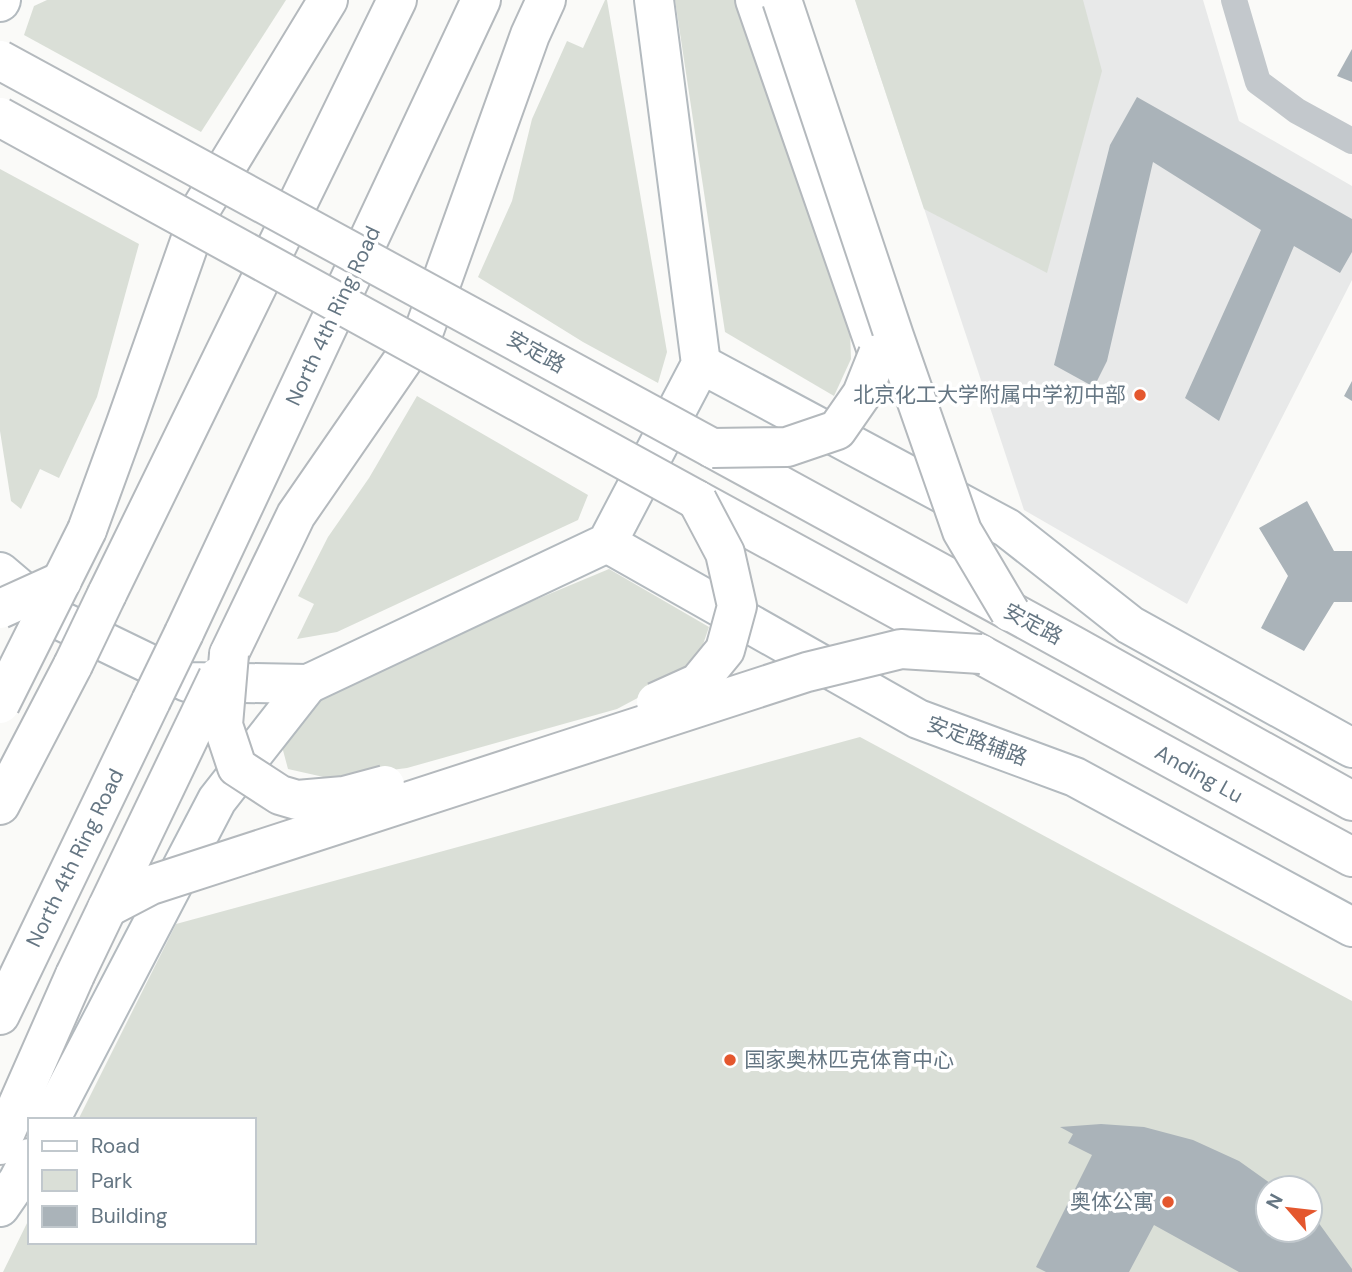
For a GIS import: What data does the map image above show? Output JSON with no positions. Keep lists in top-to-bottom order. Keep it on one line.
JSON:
{"streets":{"main road":["North 4th Ring Road","安定路","安定路辅路","Anding Lu"]},"places":["北京化工大学附属中学初中部","国家奥林匹克体育中心","奥体公寓"],"legend":["Road","Park","Building"],"north":"top left"}
